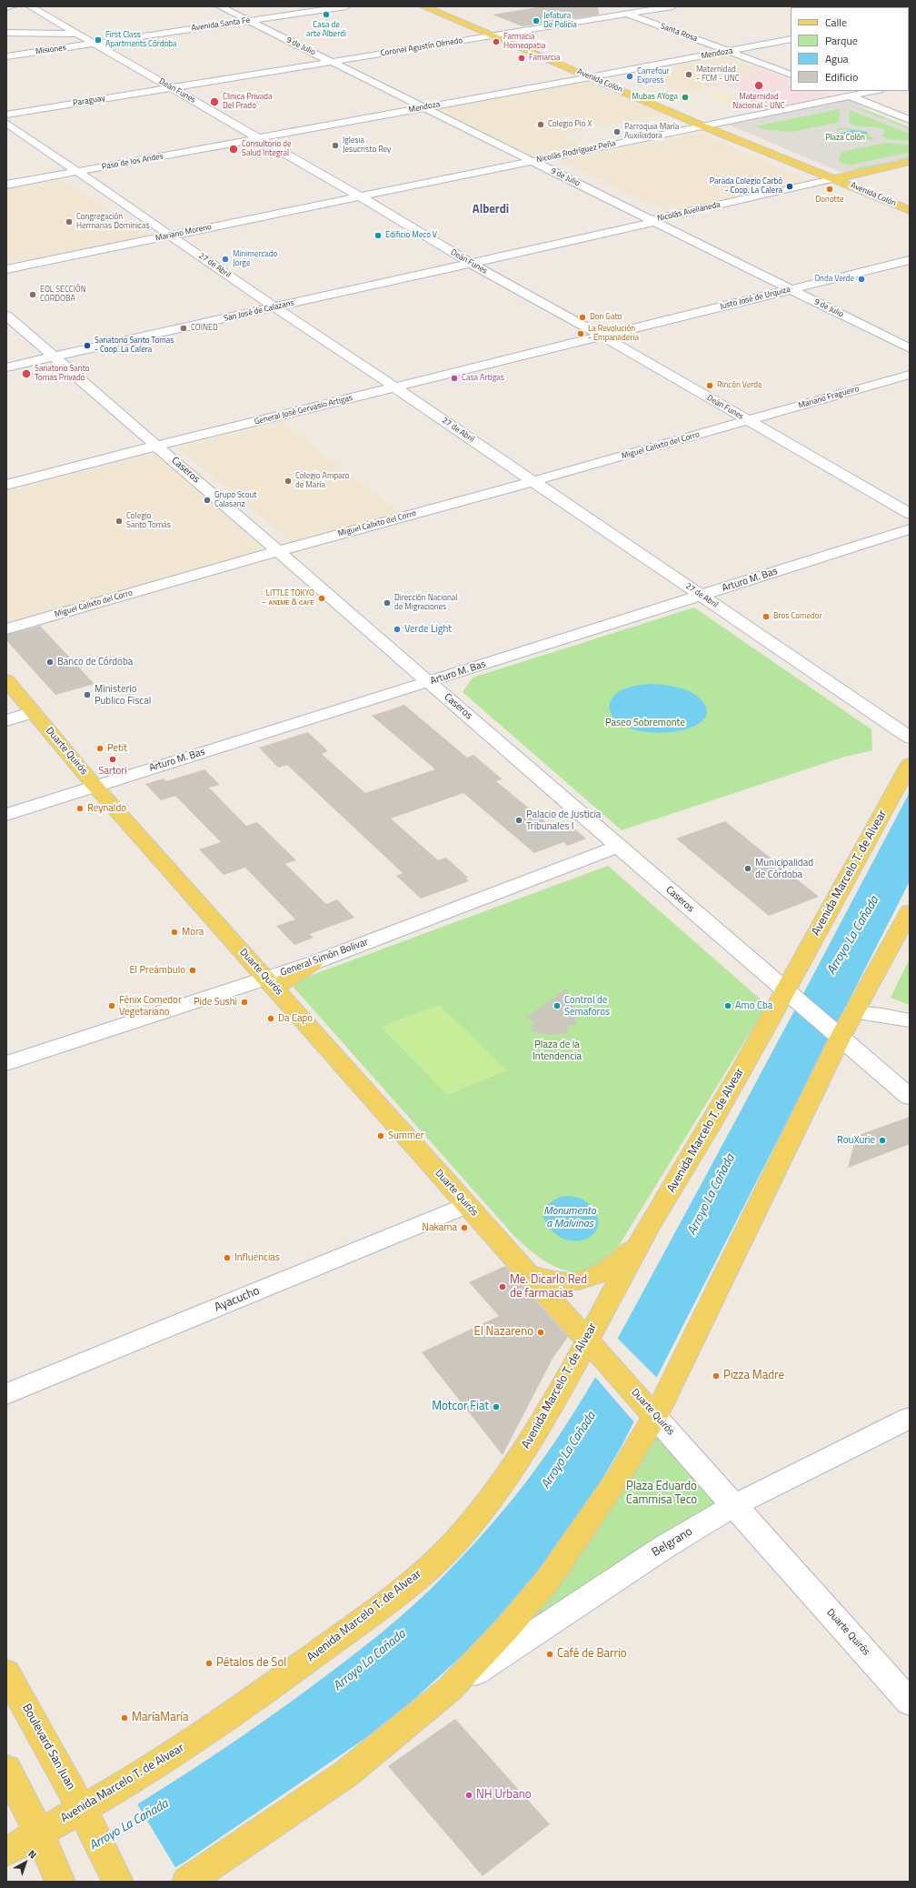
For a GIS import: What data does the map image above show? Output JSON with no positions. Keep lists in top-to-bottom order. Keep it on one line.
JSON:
{"streets":{"main road":["Avenida Colón","Nicolás Avellaneda","Duarte Quirós","Avenida Marcelo T. de Alvear","Boulevard San Juan"],"street":["Avenida Santa Fe","Santa Rosa","9 de Julio","Coronel Agustín Olmedo","Misiones","Mendoza","Deán Funes","Paraguay","Nicolás Rodríguez Peña","Paso de los Andes","Mariano Moreno","27 de Abril","Justo José de Urquiza","San José de Calazans","Mariano Fragueiro","General José Gervasio Artigas","Miguel Calixto del Corro","Caseros","Arturo M. Bas","General Simón Bolivar","Ayacucho","Belgrano"]},"crossings":[["Avenida Santa Fe","9 de Julio"],["Avenida Santa Fe","Misiones"],["Avenida Santa Fe","Deán Funes"],["Santa Rosa","Coronel Agustín Olmedo"],["Santa Rosa","Mendoza"],["9 de Julio","Coronel Agustín Olmedo"],["9 de Julio","Mendoza"],["9 de Julio","Nicolás Rodríguez Peña"],["9 de Julio","Nicolás Avellaneda"],["9 de Julio","Justo José de Urquiza"],["Coronel Agustín Olmedo","Avenida Colón"],["Coronel Agustín Olmedo","Deán Funes"],["Coronel Agustín Olmedo","Paraguay"],["Misiones","Deán Funes"],["Mendoza","Avenida Colón"],["Mendoza","Deán Funes"],["Mendoza","Paso de los Andes"],["Avenida Colón","Nicolás Rodríguez Peña"],["Avenida Colón","Nicolás Avellaneda"],["Deán Funes","Paraguay"],["Deán Funes","Nicolás Rodríguez Peña"],["Deán Funes","Paso de los Andes"],["Deán Funes","Nicolás Avellaneda"],["Deán Funes","Mariano Moreno"],["Deán Funes","Justo José de Urquiza"],["Deán Funes","San José de Calazans"],["Deán Funes","Mariano Fragueiro"],["Deán Funes","General José Gervasio Artigas"],["Deán Funes","Miguel Calixto del Corro"],["Nicolás Rodríguez Peña","Mariano Moreno"],["Paso de los Andes","27 de Abril"],["Nicolás Avellaneda","San José de Calazans"],["Mariano Moreno","27 de Abril"],["27 de Abril","San José de Calazans"],["27 de Abril","General José Gervasio Artigas"],["27 de Abril","Miguel Calixto del Corro"],["27 de Abril","Arturo M. Bas"],["Justo José de Urquiza","General José Gervasio Artigas"],["San José de Calazans","Caseros"],["Mariano Fragueiro","Miguel Calixto del Corro"],["General José Gervasio Artigas","Caseros"],["Miguel Calixto del Corro","Caseros"],["Caseros","Arturo M. Bas"],["Caseros","Avenida Marcelo T. de Alvear"],["Caseros","General Simón Bolivar"],["Arturo M. Bas","Duarte Quirós"],["Duarte Quirós","Avenida Marcelo T. de Alvear"],["Duarte Quirós","Ayacucho"],["Duarte Quirós","Belgrano"],["Avenida Marcelo T. de Alvear","Boulevard San Juan"]],"districts":["Alberdi"],"water":["Arroyo La Cañada","Monumento a Malvinas"],"parks":["Plaza Colón","Paseo Sobremonte","Plaza de la Intendencia","Plaza Eduardo Cammisa Teco"],"places":["Casa de arte Alberdi","Jefatura De Policía","First Class Apartments Córdoba","Farmacia Homeopatia","Famarcia","Maternidad - FCM - UNC","Carrefour Express","Maternidad Nacional - UNC","Mubas AYoga","Clinica Privada Del Prado","Colegio Pio X","Parroquia María Auxiliadora","Iglesia Jesucristo Rey","Consultorio de Salud Integral","Parada Colegio Carbó - Coop. La Calera","Donotte","Congregación Hermanas Dominicas","Edificio Meco V","Minimercado Jorge","Onda Verde","EOL SECCIÓN CORDOBA","Don Gato","COINED","La Revolución - Empanaderia","Sanatorio Santo Tomas - Coop. La Calera","Sanatorio Santo Tomas Privado","Casa Artigas","Rincón Verde","Colegio Amparo de María","Grupo Scout Calasanz","Colegio Santo Tomás","LITTLE TOKYO – ᴀɴɪᴍᴇ & ᴄᴀꜰᴇ","Dirección Nacional de Migraciones","Bros Comedor","Verde Light","Banco de Córdoba","Ministerio Publico Fiscal","Petit","Sartori","Reynaldo","Palacio de Justicia Tribunales I","Municipalidad de Córdoba","Mora","El Preámbulo","Pide Sushi","Fénix Comedor Vegetariano","Control de Semaforos","Amo Cba","Da Capo","Summer","RouXurie","Nakama","Influencias","Me. Dicarlo Red de farmacias","El Nazareno","Pizza Madre","Motcor Fiat","Café de Barrio","Pétalos de Sol","MaríaMaría","NH Urbano"],"legend":["Calle","Parque","Agua","Edificio"],"north":"top right"}
